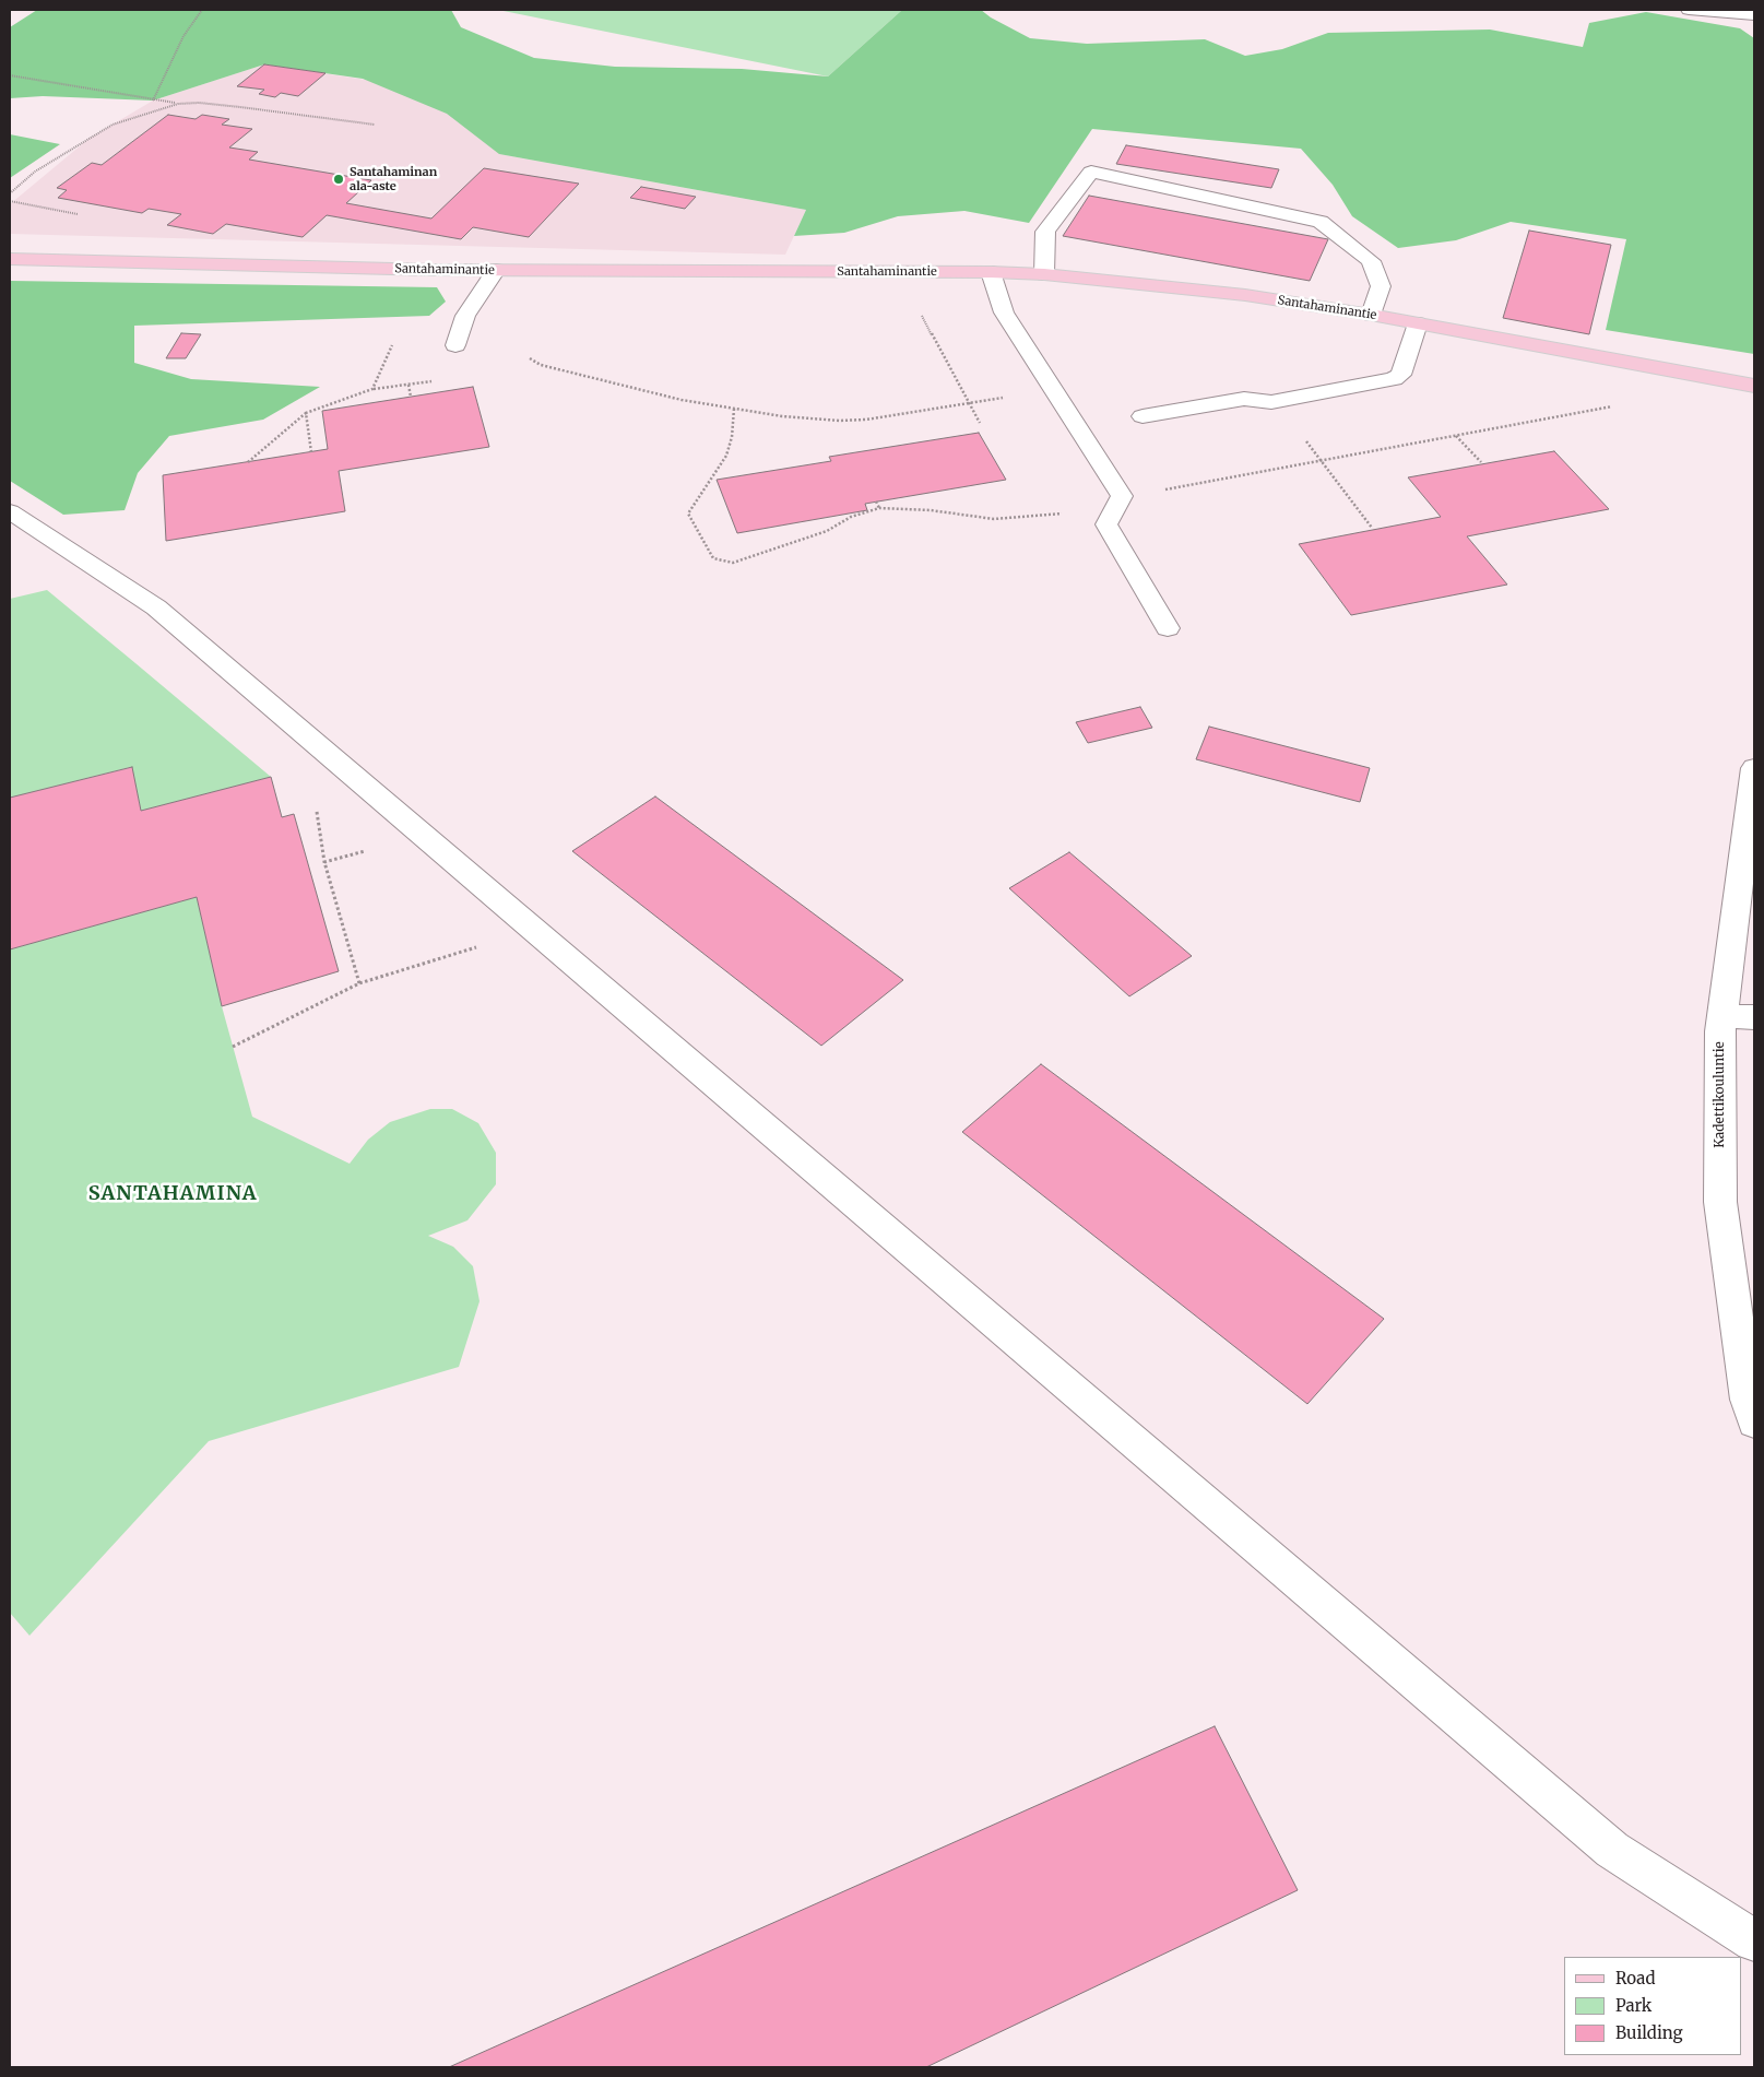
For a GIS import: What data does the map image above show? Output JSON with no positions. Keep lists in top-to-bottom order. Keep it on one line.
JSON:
{"streets":{"main road":["Santahaminantie"],"street":["Kadettikouluntie"]},"districts":["SANTAHAMINA"],"places":["Santahaminan ala-aste"],"legend":["Road","Park","Building"]}
